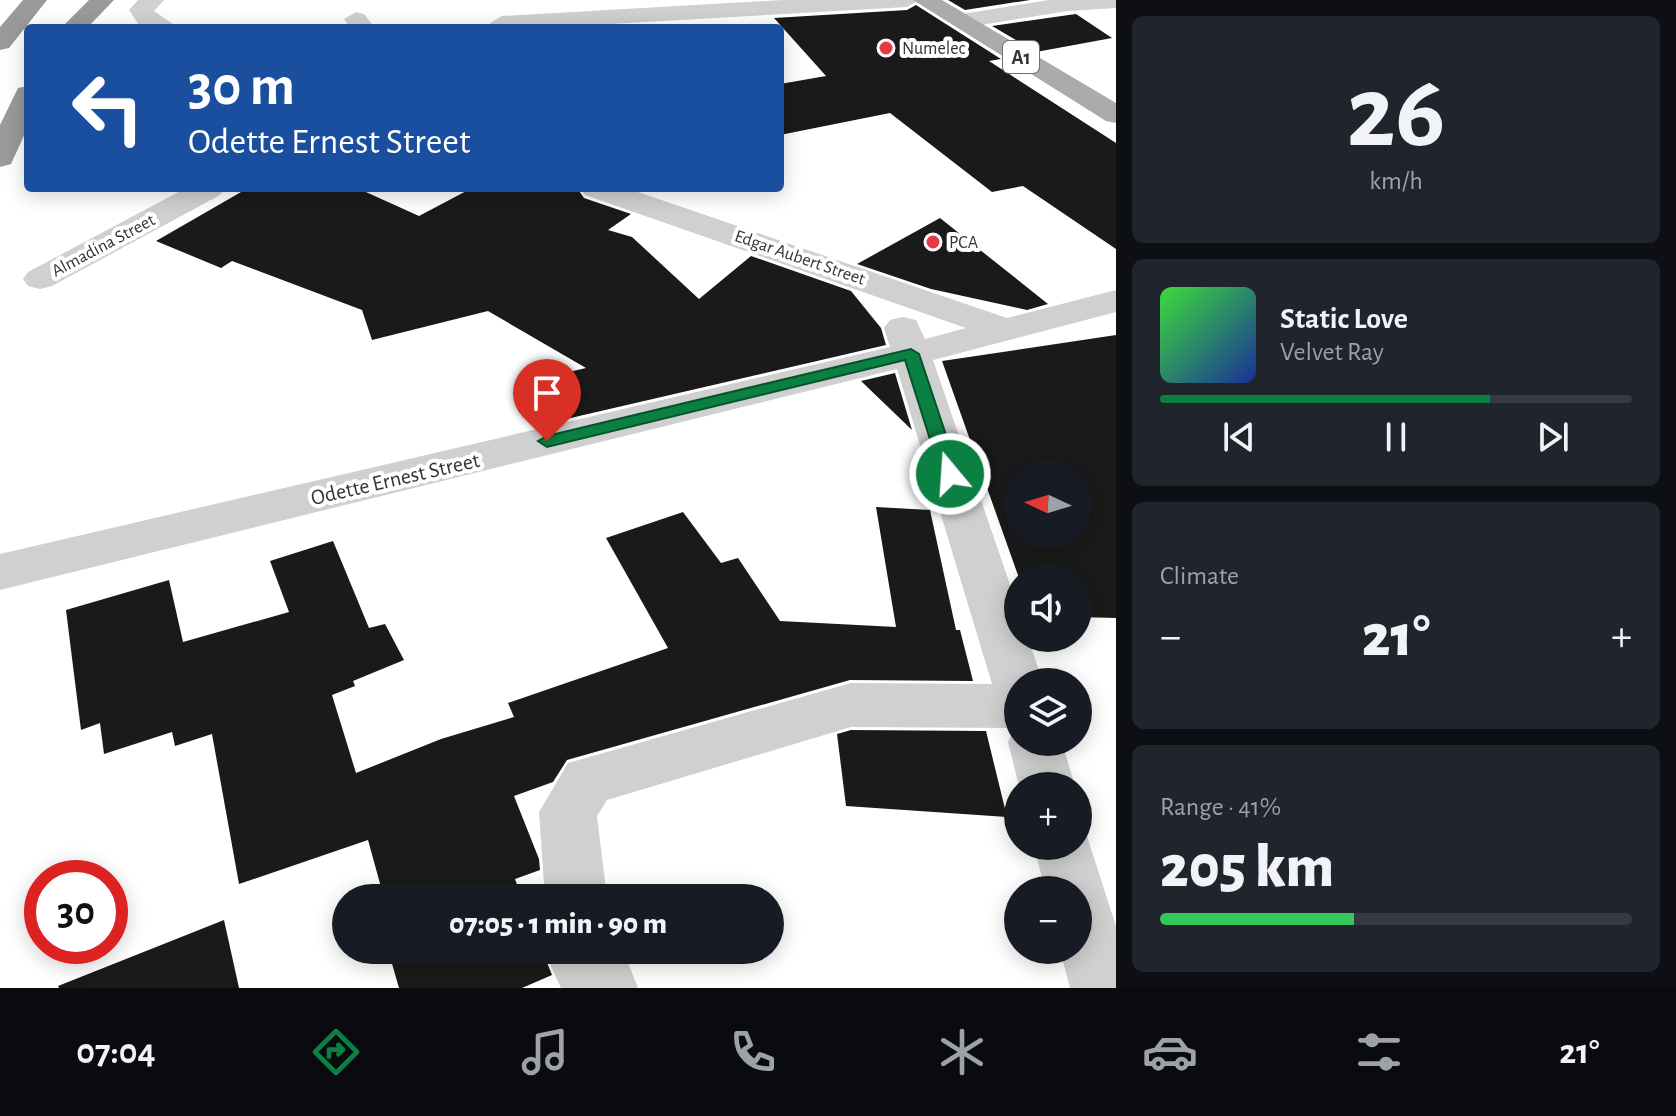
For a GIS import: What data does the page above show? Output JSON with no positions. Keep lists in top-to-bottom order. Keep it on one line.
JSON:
{"streets":{"main road":["A1"],"street":["Almadina Street","Edgar Aubert Street","Odette Ernest Street"]},"crossings":[["Edgar Aubert Street","Odette Ernest Street"]],"places":["Numelec","PCA"],"north":"left","page":{"tile":[["26","km/h"],"Climate",["Range · 41%","205 km"]],"turn":["30 m","Odette Ernest Street"],"song":["Static Love","Velvet Ray"],"map_buttons":["+","−"],"heat":["−","21°","+"],"limit":"30","trip":"07:05 · 1 min · 90 m","tabs":["07:04","21°"]}}
